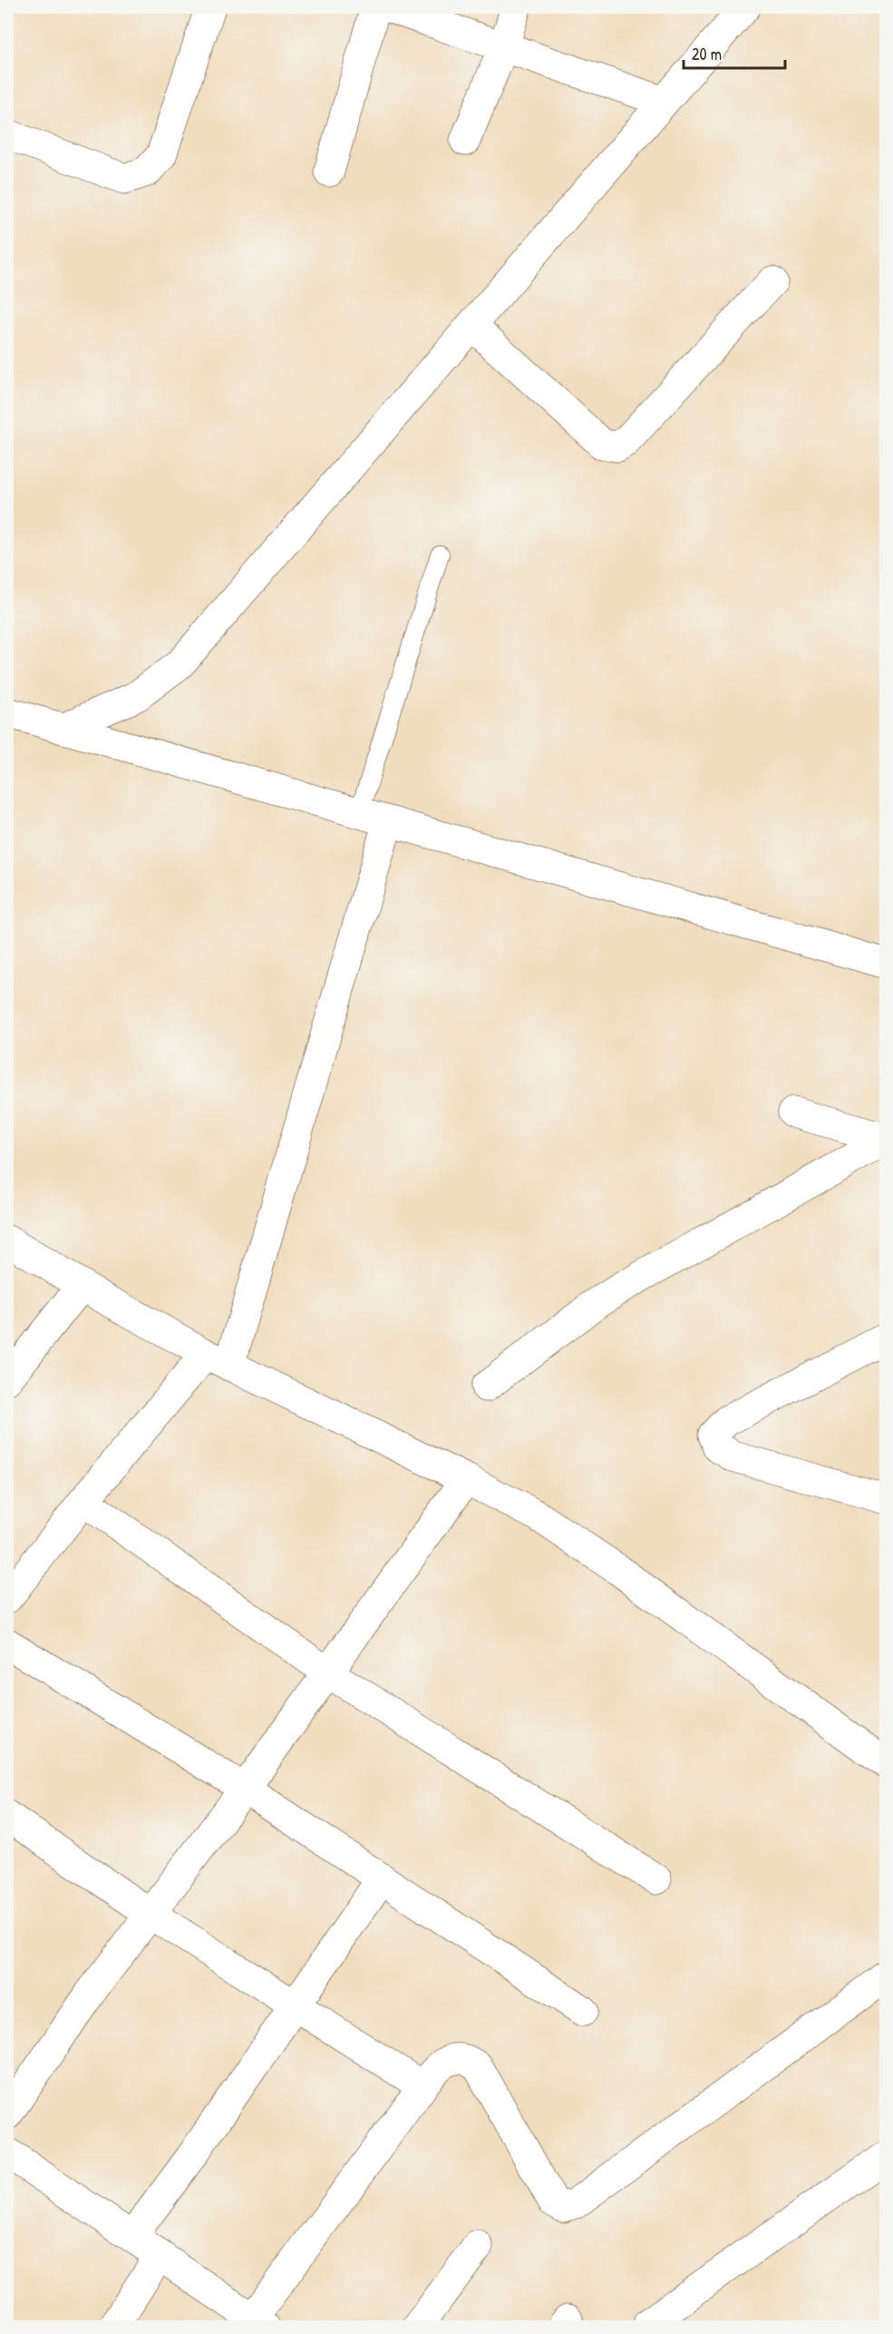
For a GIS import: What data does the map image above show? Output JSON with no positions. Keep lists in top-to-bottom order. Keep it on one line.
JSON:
{"scale_bar":"20 m"}
